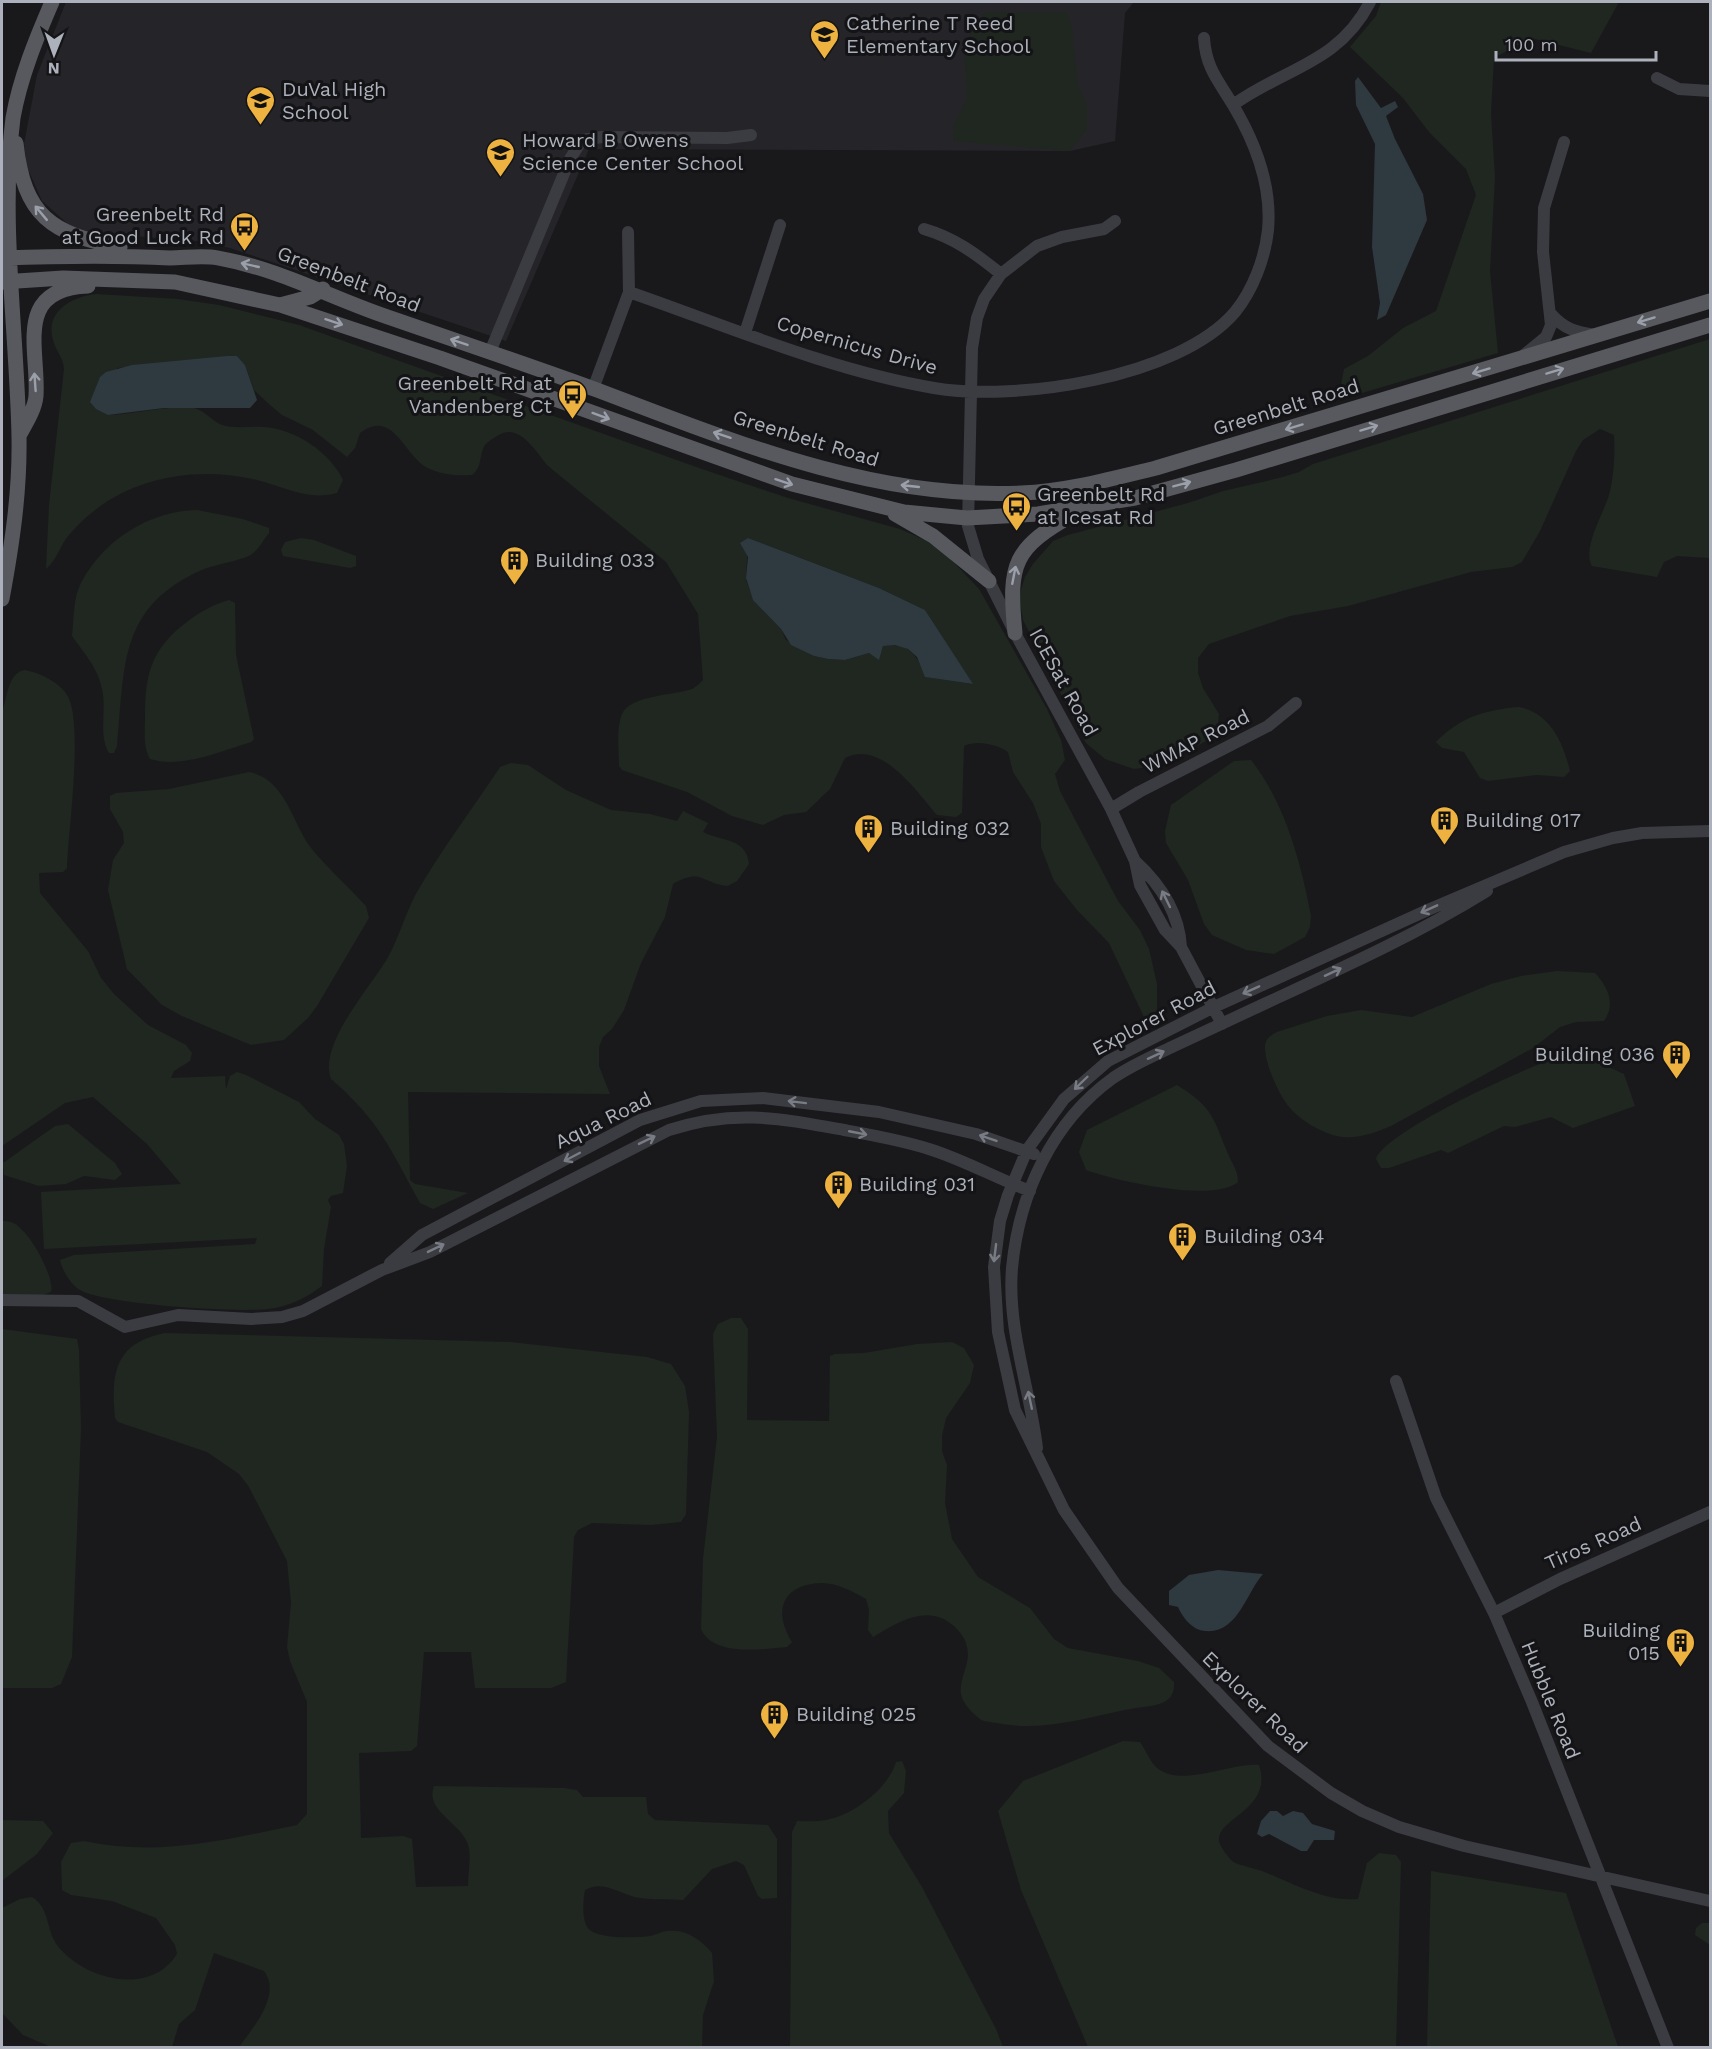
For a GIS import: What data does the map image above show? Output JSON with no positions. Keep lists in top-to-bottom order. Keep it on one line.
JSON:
{"streets":{"main road":["Greenbelt Road"],"street":["Copernicus Drive","ICESat Road","WMAP Road","Explorer Road","Aqua Road","Tiros Road","Hubble Road"]},"crossings":[["Greenbelt Road","ICESat Road"],["Copernicus Drive","ICESat Road"],["ICESat Road","WMAP Road"],["ICESat Road","Explorer Road"],["Explorer Road","Aqua Road"],["Explorer Road","Hubble Road"],["Tiros Road","Hubble Road"]],"places":{"school or university":["Catherine T Reed Elementary School","DuVal High School","Howard B Owens Science Center School"],"bus stop":["Greenbelt Rd at Good Luck Rd","Greenbelt Rd at Vandenberg Ct","Greenbelt Rd at Icesat Rd"],"building":["Building 033","Building 017","Building 032","Building 036","Building 031","Building 034","Building 015","Building 025"]},"scale_bar":"100 m","north":"bottom"}
